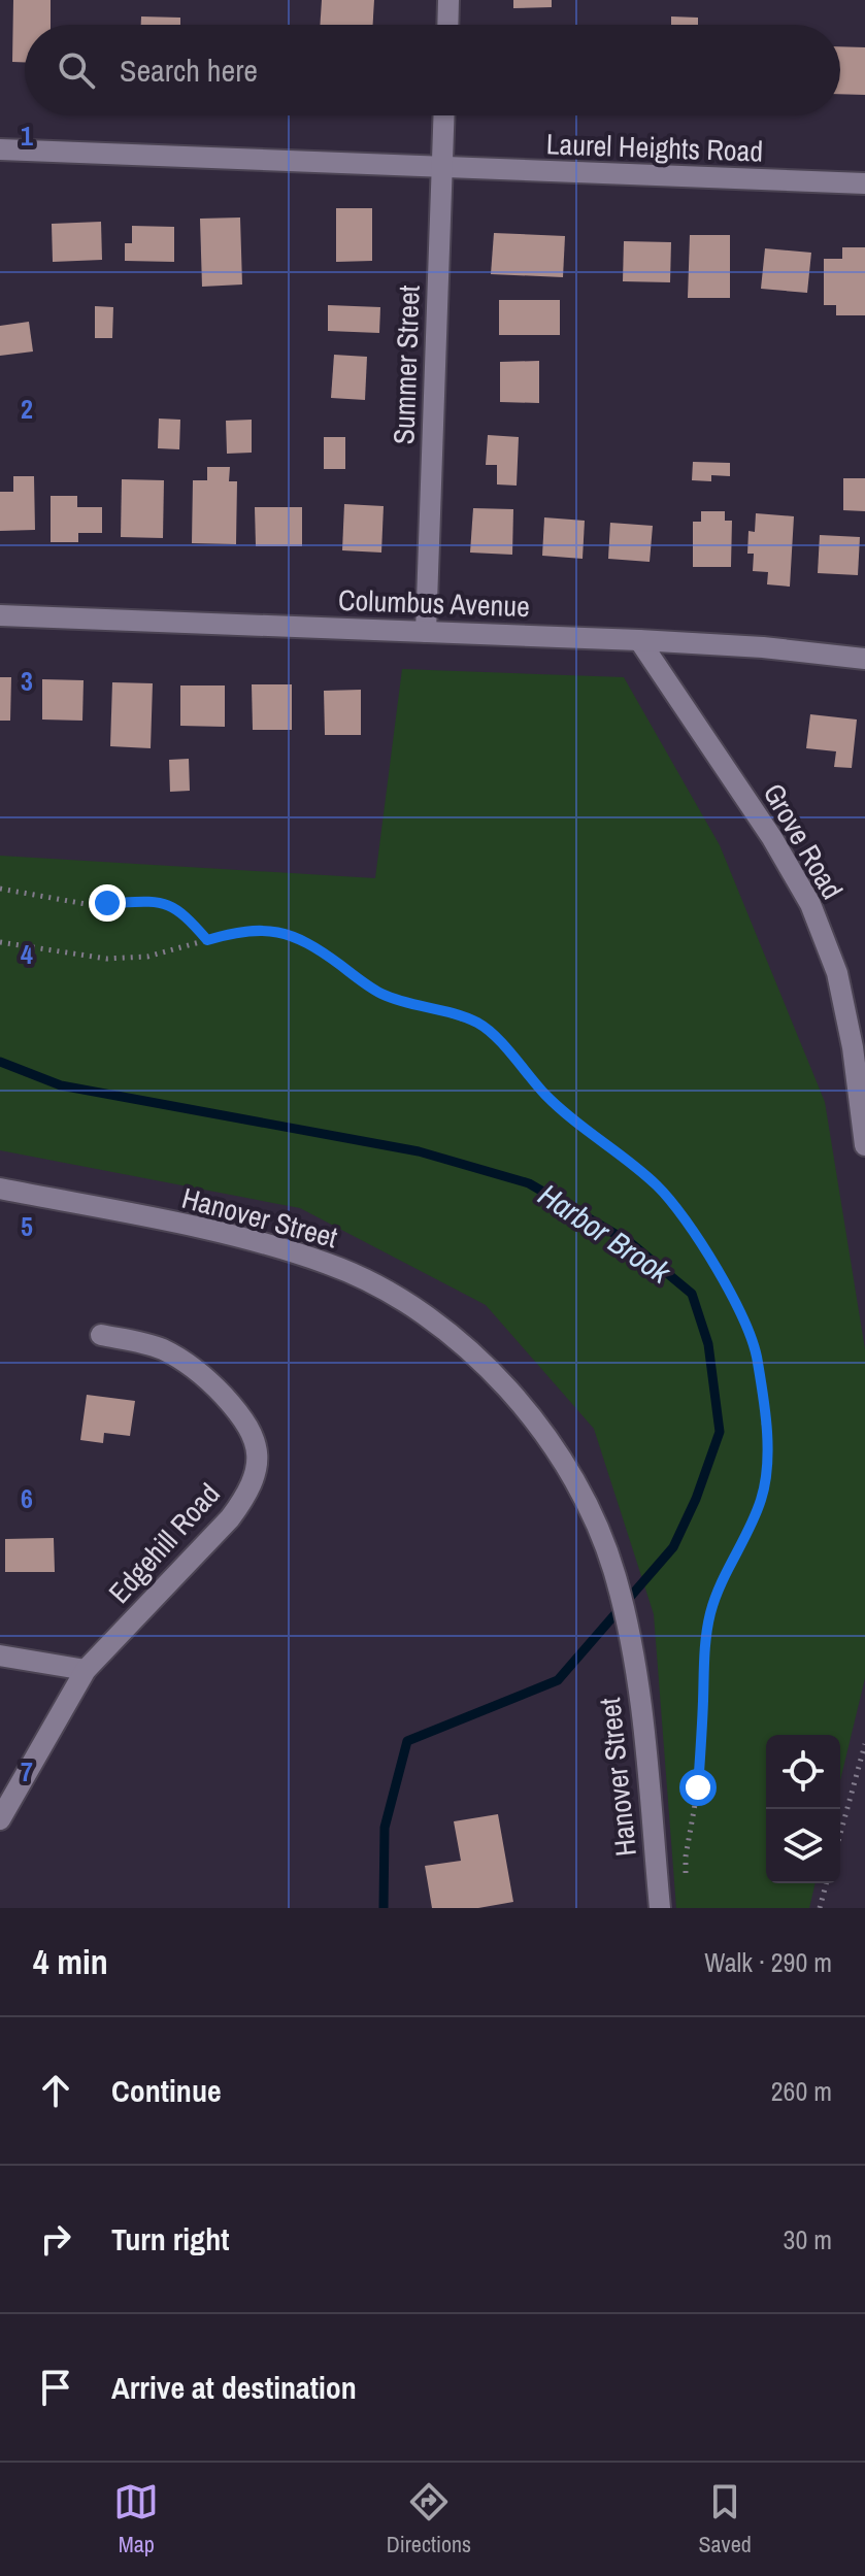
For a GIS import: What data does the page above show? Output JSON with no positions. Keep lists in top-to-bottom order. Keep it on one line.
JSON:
{"streets":{"street":["Laurel Heights Road","Summer Street","Columbus Avenue","Grove Road","Hanover Street","Edgehill Road"]},"crossings":[["Laurel Heights Road","Summer Street"],["Summer Street","Columbus Avenue"],["Columbus Avenue","Grove Road"]],"water":["Harbor Brook"],"page":{"search":"Search here","heading":["4 min","Walk · 290 m"],"list":[["Continue","260 m"],["Turn right","30 m"],"Arrive at destination"],"nav":["Map","Directions","Saved"]},"grid":{"rows":["1","2","3","4","5","6","7"]}}
